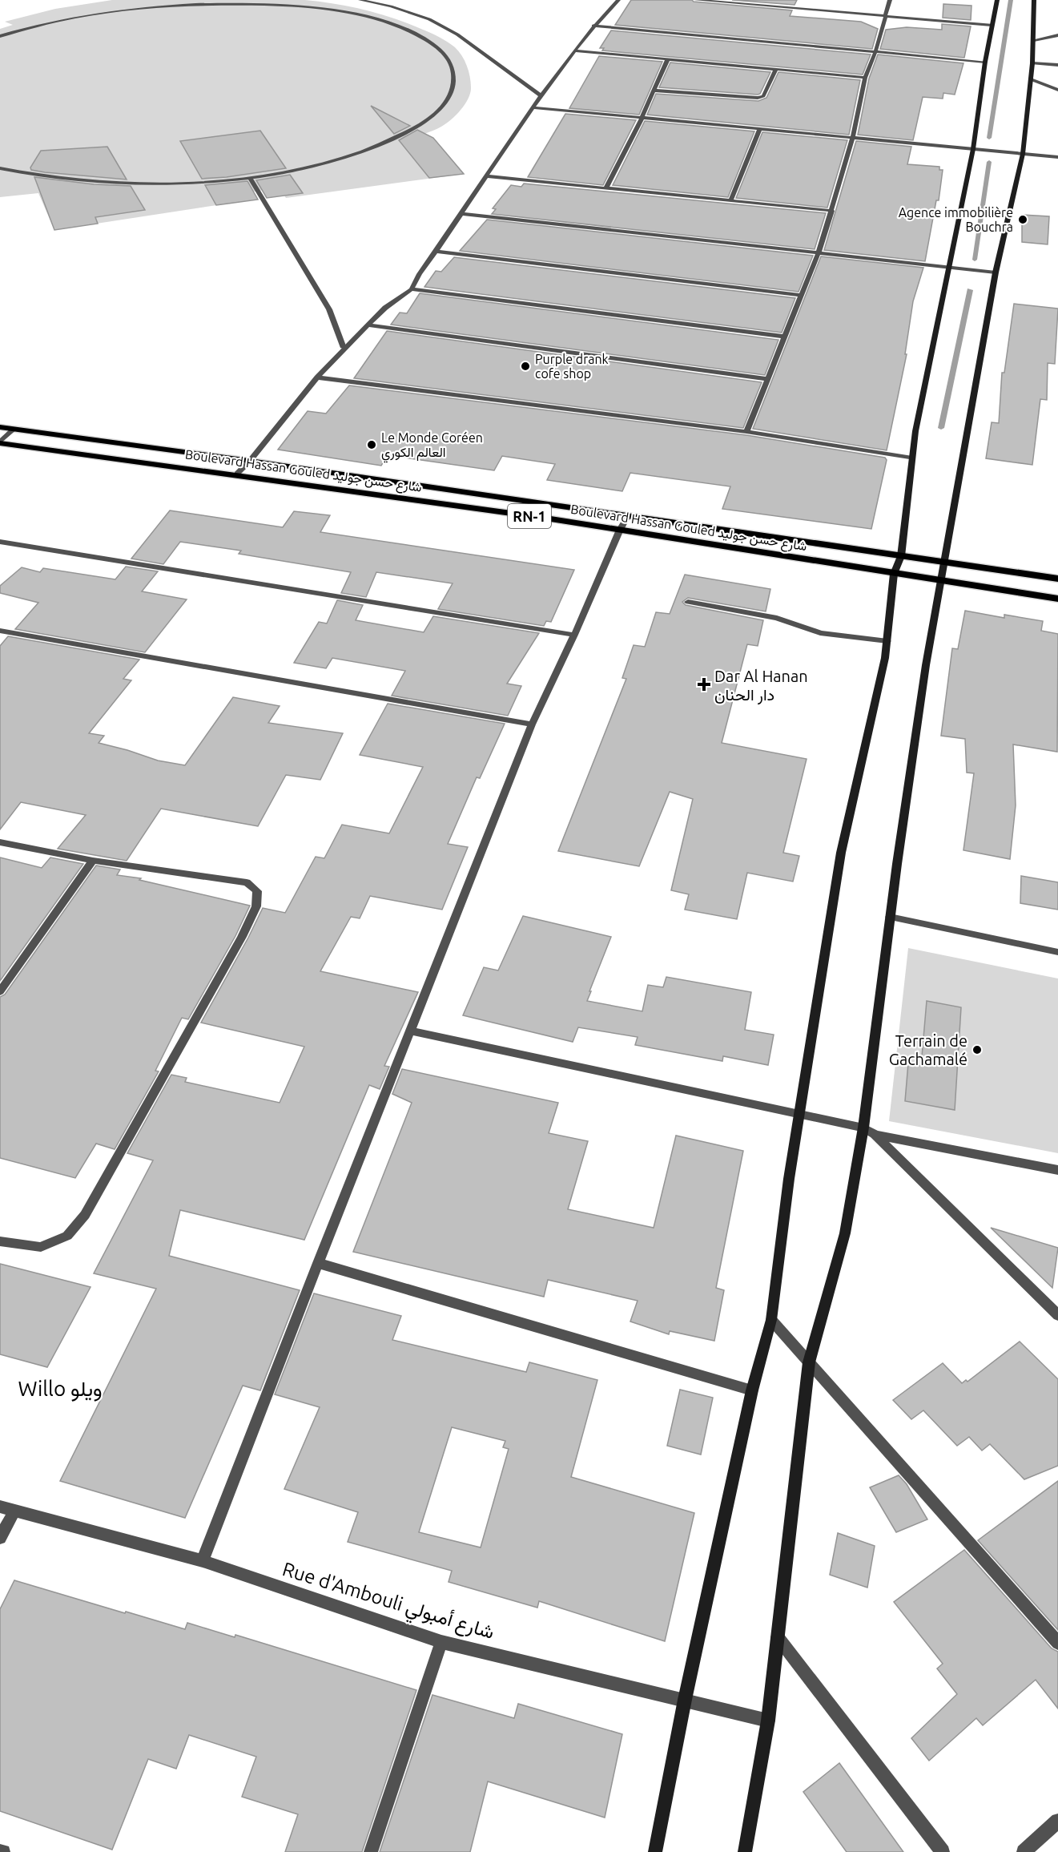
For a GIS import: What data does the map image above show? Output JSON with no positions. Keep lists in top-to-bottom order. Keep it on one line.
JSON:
{"streets":{"main road":["Boulevard Hassan Gouled شارع حسن جوليد","RN-1"],"street":["Rue d'Ambouli شارع أمبولي"]},"districts":["Willo ويلو"],"places":{"other":["Agence immobilière Bouchra","Purple drank cofe shop","Le Monde Coréen العالم الكوري","Terrain de Gachamalé"],"health":["Dar Al Hanan دار الحنان"]}}
